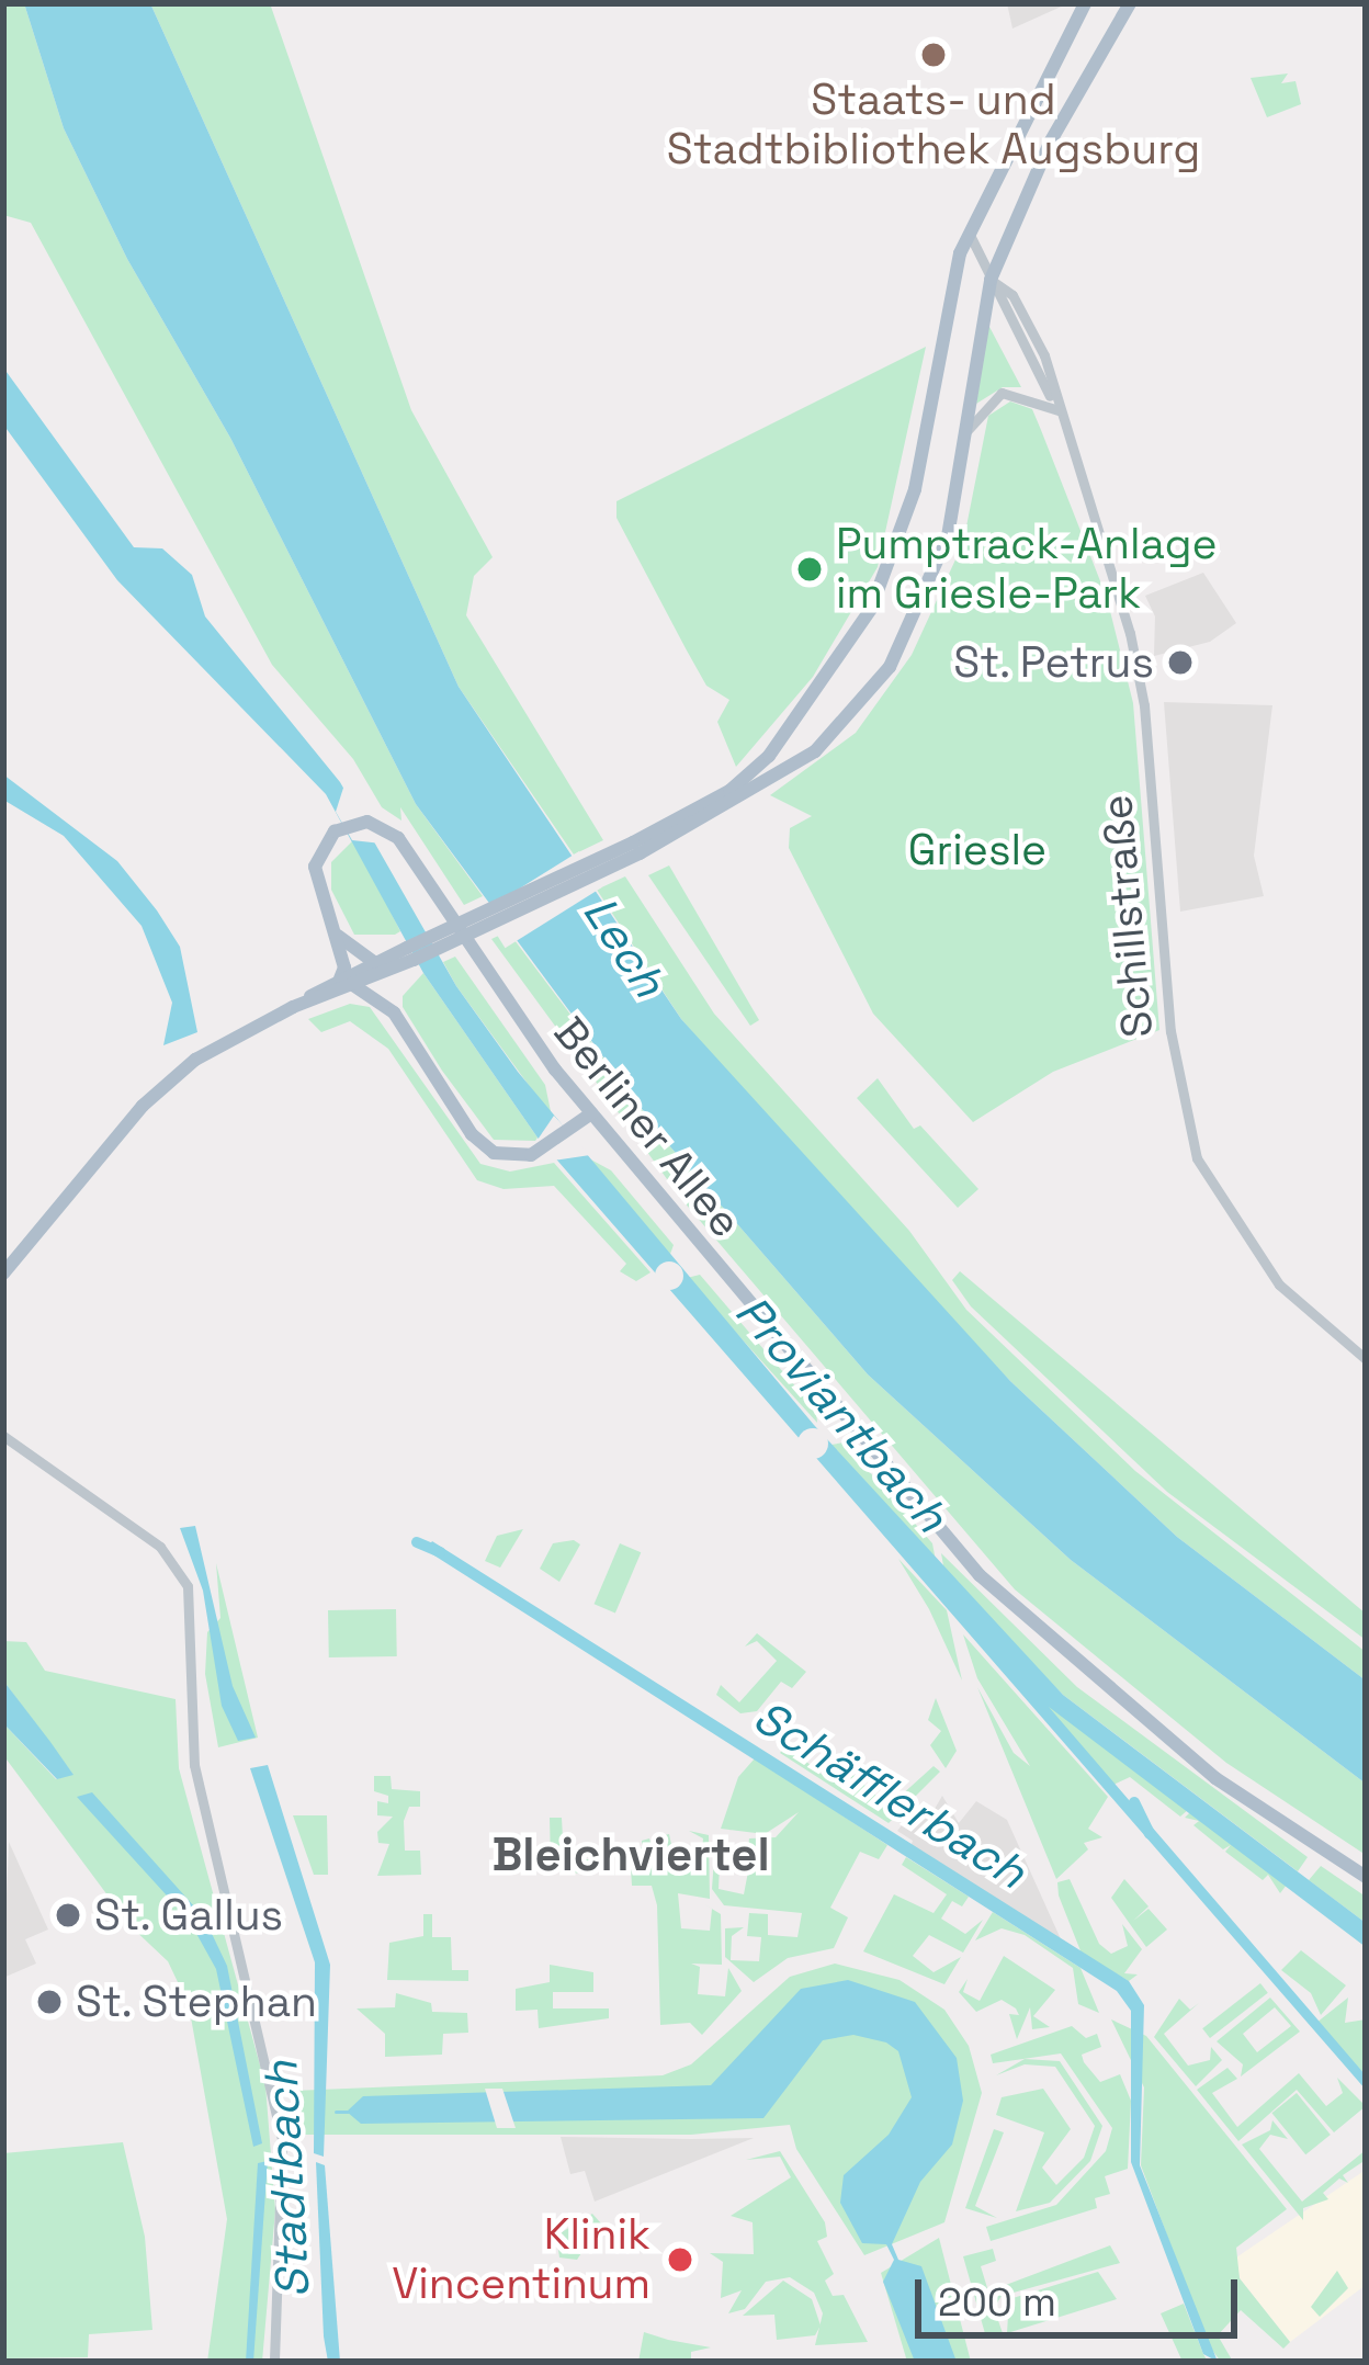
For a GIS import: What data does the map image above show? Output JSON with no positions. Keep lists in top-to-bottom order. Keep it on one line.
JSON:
{"streets":{"main road":["Berliner Allee"],"street":["Schillstraße"]},"districts":["Bleichviertel"],"water":["Lech","Proviantbach","Schäfflerbach","Stadtbach"],"parks":["Griesle"],"places":["Staats- und Stadtbibliothek Augsburg","Pumptrack-Anlage im Griesle-Park","St. Petrus","St. Gallus","St. Stephan","Klinik Vincentinum"],"scale_bar":"200 m"}
